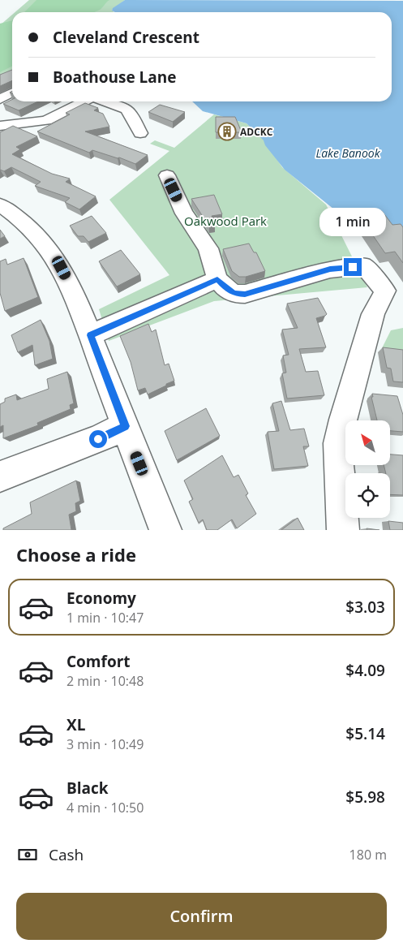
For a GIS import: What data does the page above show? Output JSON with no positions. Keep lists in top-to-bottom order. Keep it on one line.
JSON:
{"water":["Lake Banook"],"parks":["Oakwood Park"],"places":{"building":["ADCKC"]},"north":"top left","page":{"banner":["Cleveland Crescent","Boathouse Lane"],"bubble":"1 min","heading":"Choose a ride","list":[{"name":"Economy","note":"1 min · 10:47","value":"$3.03"},{"name":"Comfort","note":"2 min · 10:48","value":"$4.09"},{"name":"XL","note":"3 min · 10:49","value":"$5.14"},{"name":"Black","note":"4 min · 10:50","value":"$5.98"}],"pay":["Cash","180 m"],"buttons":"Confirm"}}
